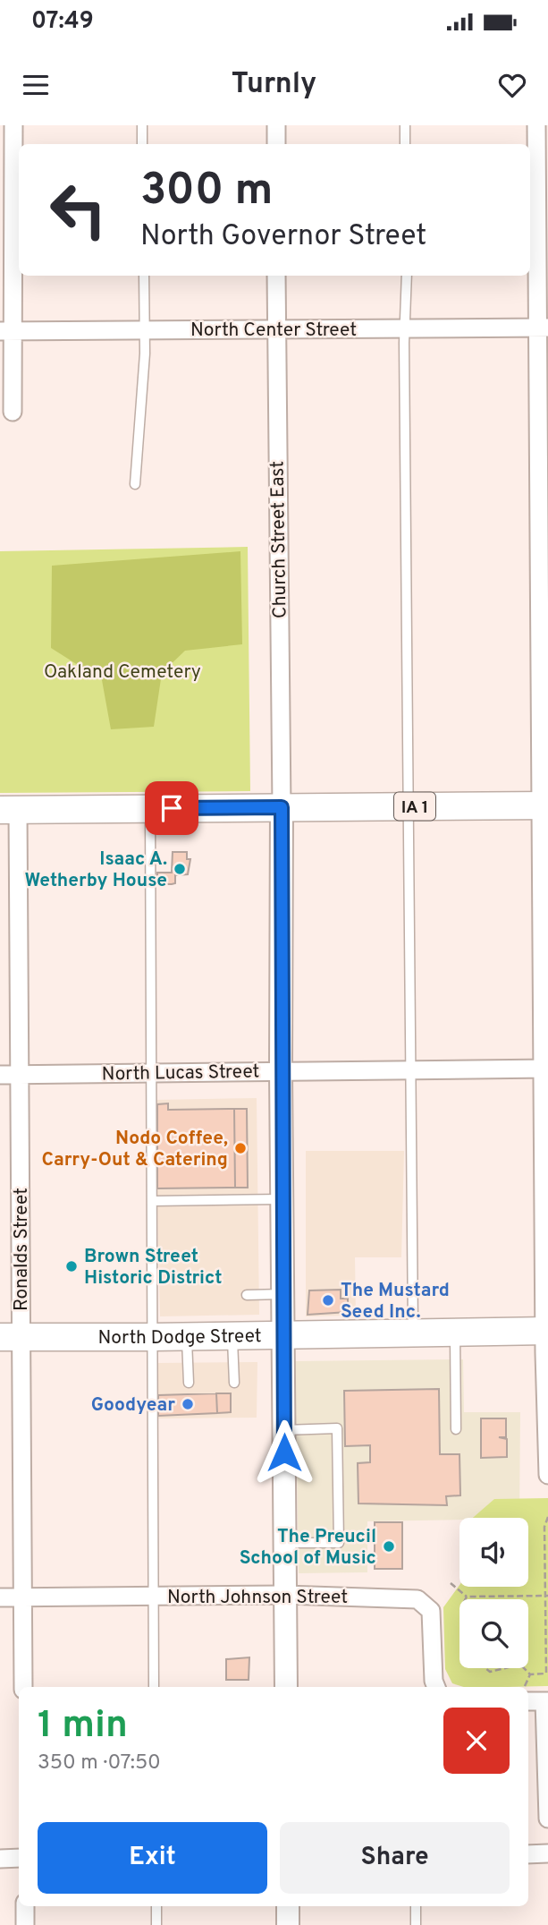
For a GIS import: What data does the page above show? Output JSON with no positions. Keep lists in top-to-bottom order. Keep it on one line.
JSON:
{"streets":{"main road":["IA 1","North Dodge Street"],"street":["North Center Street","Church Street East","North Lucas Street","Ronalds Street","North Johnson Street"]},"crossings":[["North Center Street","Church Street East"],["Church Street East","IA 1"],["IA 1","Ronalds Street"],["North Lucas Street","Ronalds Street"],["Ronalds Street","North Dodge Street"],["Ronalds Street","North Johnson Street"]],"parks":["Oakland Cemetery"],"places":["Isaac A. Wetherby House","Nodo Coffee, Carry-Out & Catering","Brown Street Historic District","The Mustard Seed Inc.","Goodyear","The Preucil School of Music"],"page":{"status":"07:49","header":"Turnly","turn":["300 m","North Governor Street"],"heading":["1 min","350 m · 07:50"],"buttons":["Exit","Share"]}}
